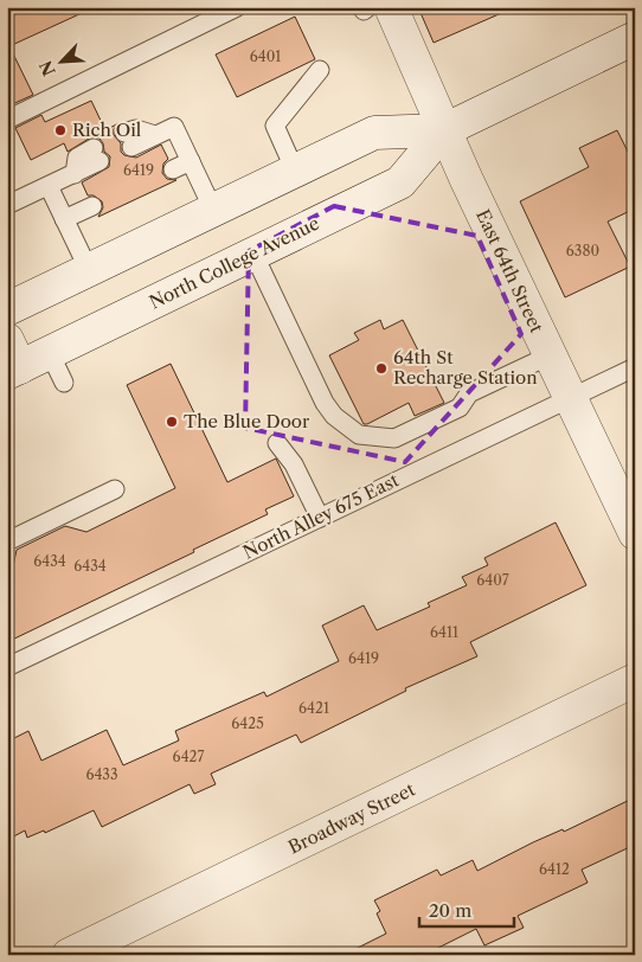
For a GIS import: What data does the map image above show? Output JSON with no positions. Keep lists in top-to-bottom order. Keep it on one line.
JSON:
{"streets":{"street":["North College Avenue","East 64th Street","Broadway Street"],"lane":["North Alley 675 East"]},"crossings":[["North College Avenue","East 64th Street"],["East 64th Street","North Alley 675 East"]],"places":["Rich Oil","64th St Recharge Station","The Blue Door"],"house_numbers":["6401","6419","6380","6434","6434","6407","6411","6419","6421","6425","6427","6433","6412"],"scale_bar":"20 m","north":"bottom left"}
